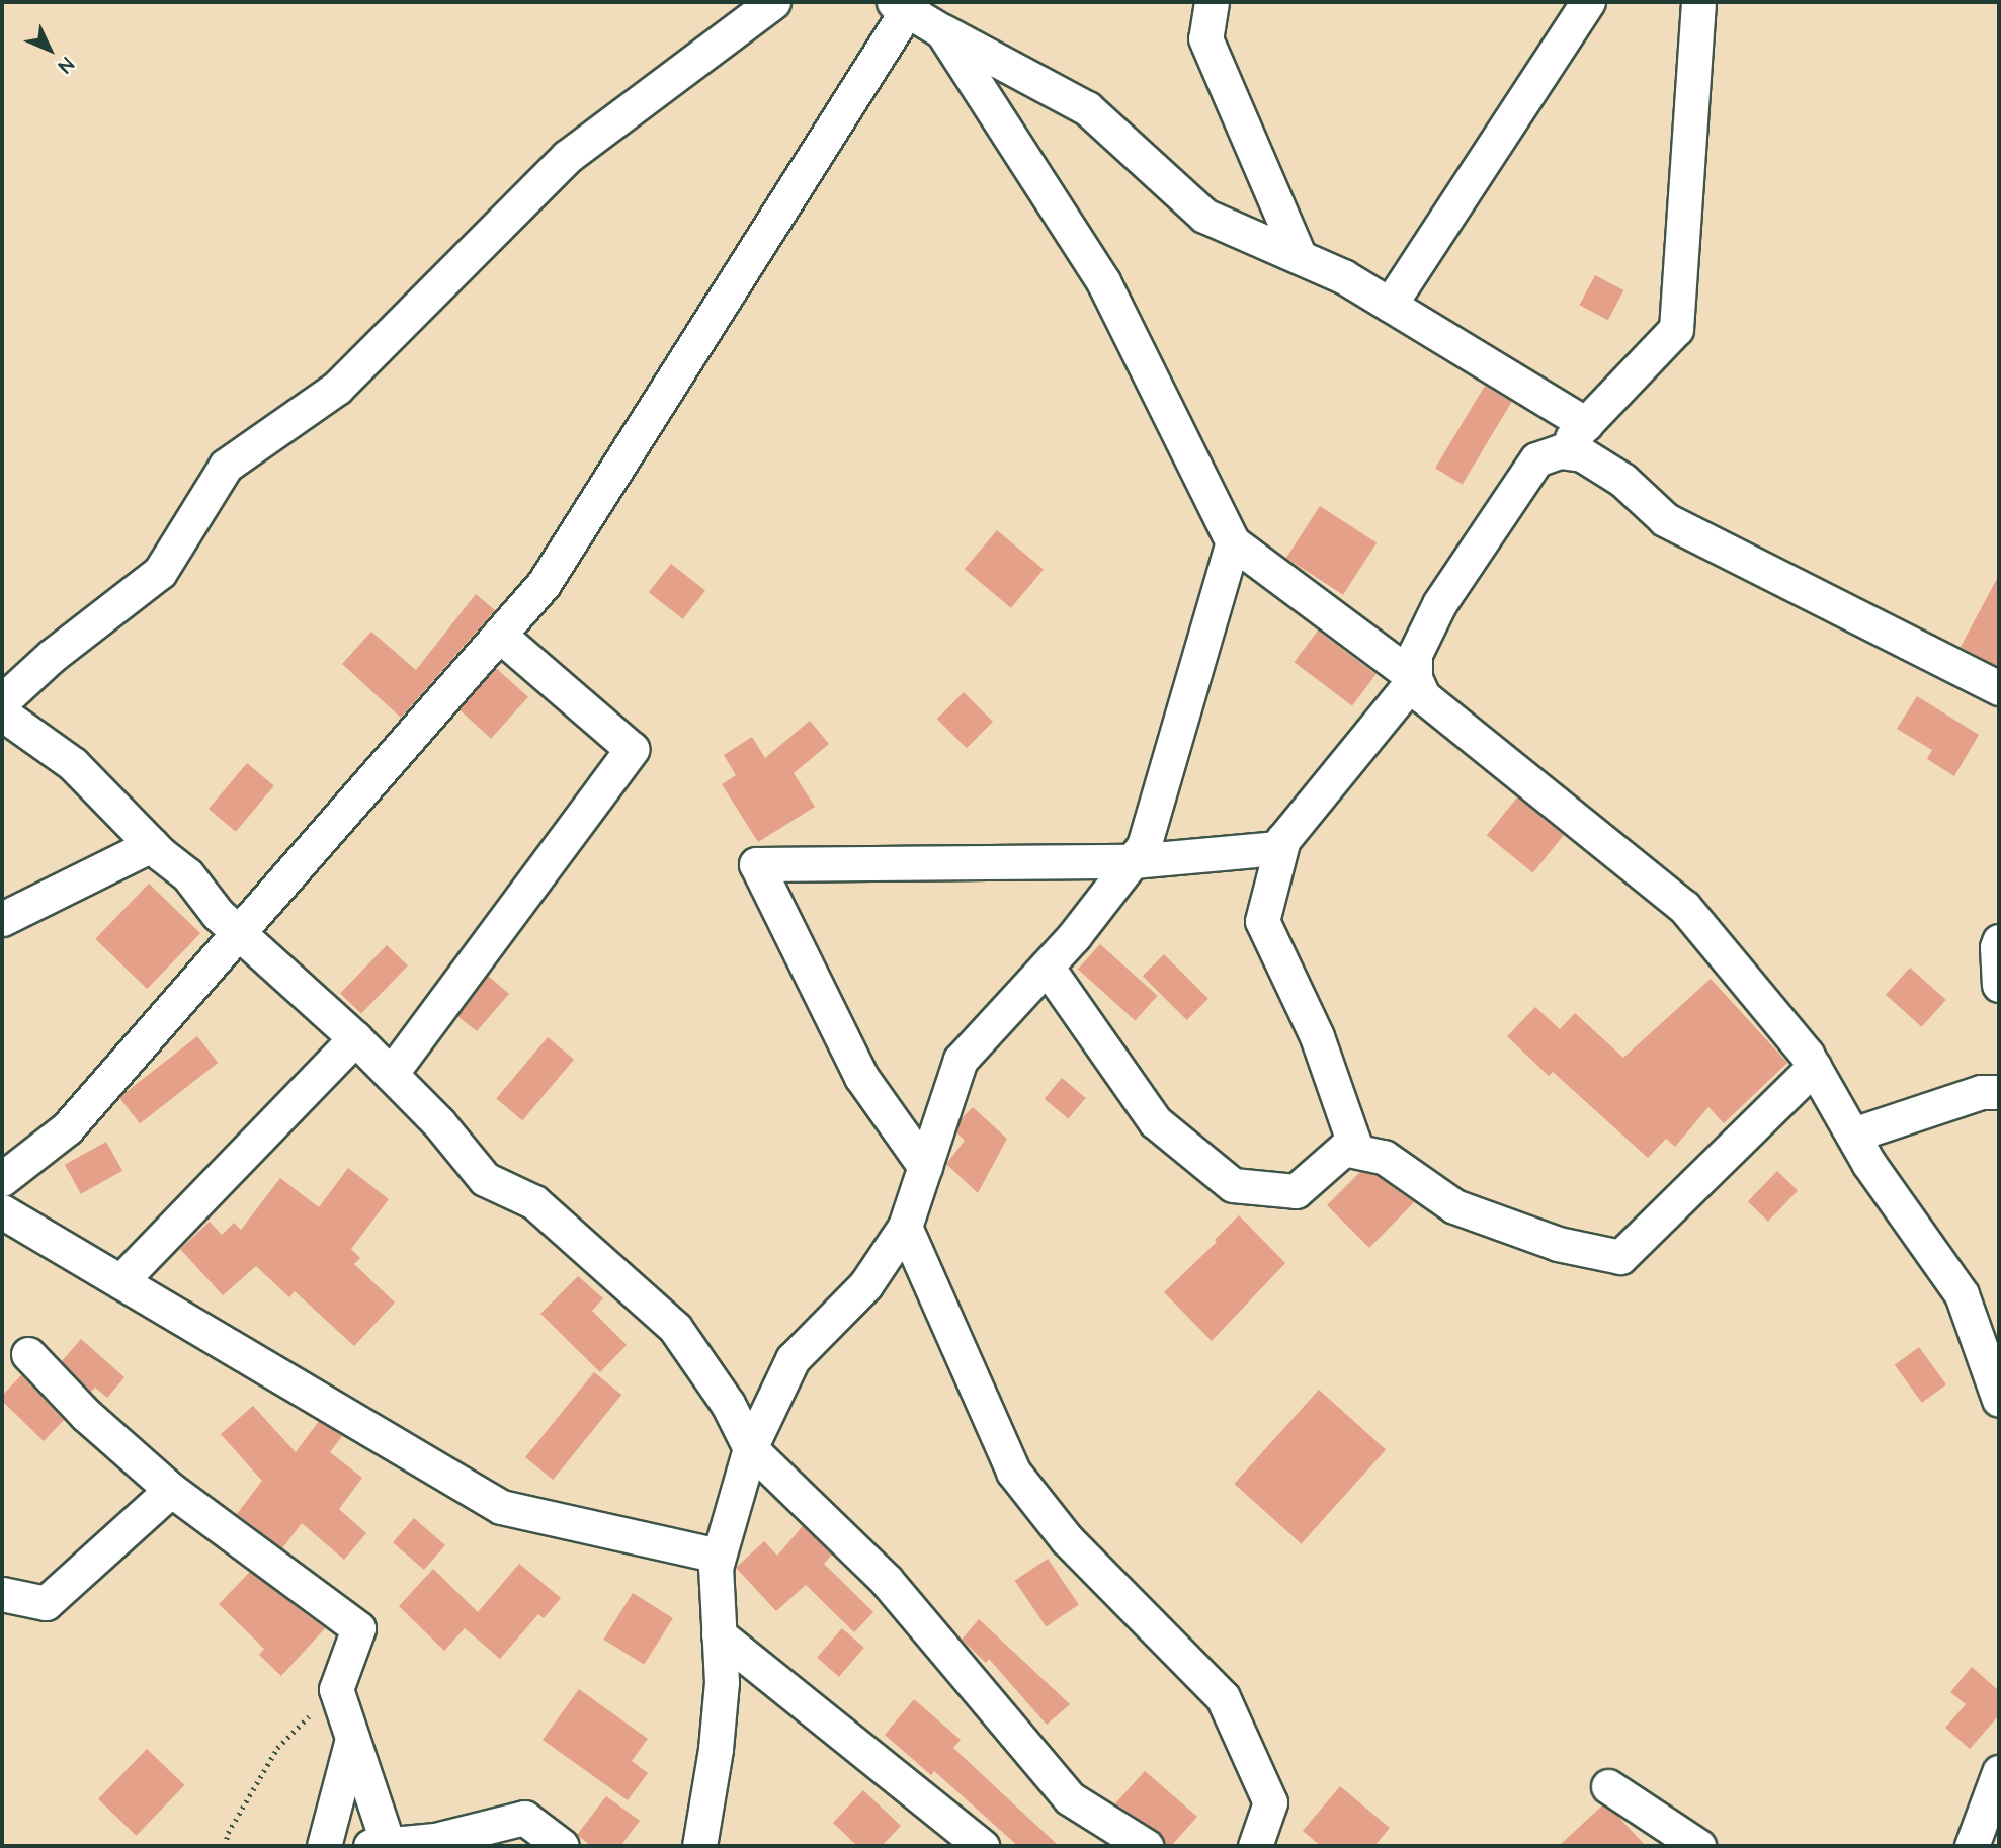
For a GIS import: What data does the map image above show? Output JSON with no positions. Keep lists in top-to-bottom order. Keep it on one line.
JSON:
{"north":"bottom right"}
